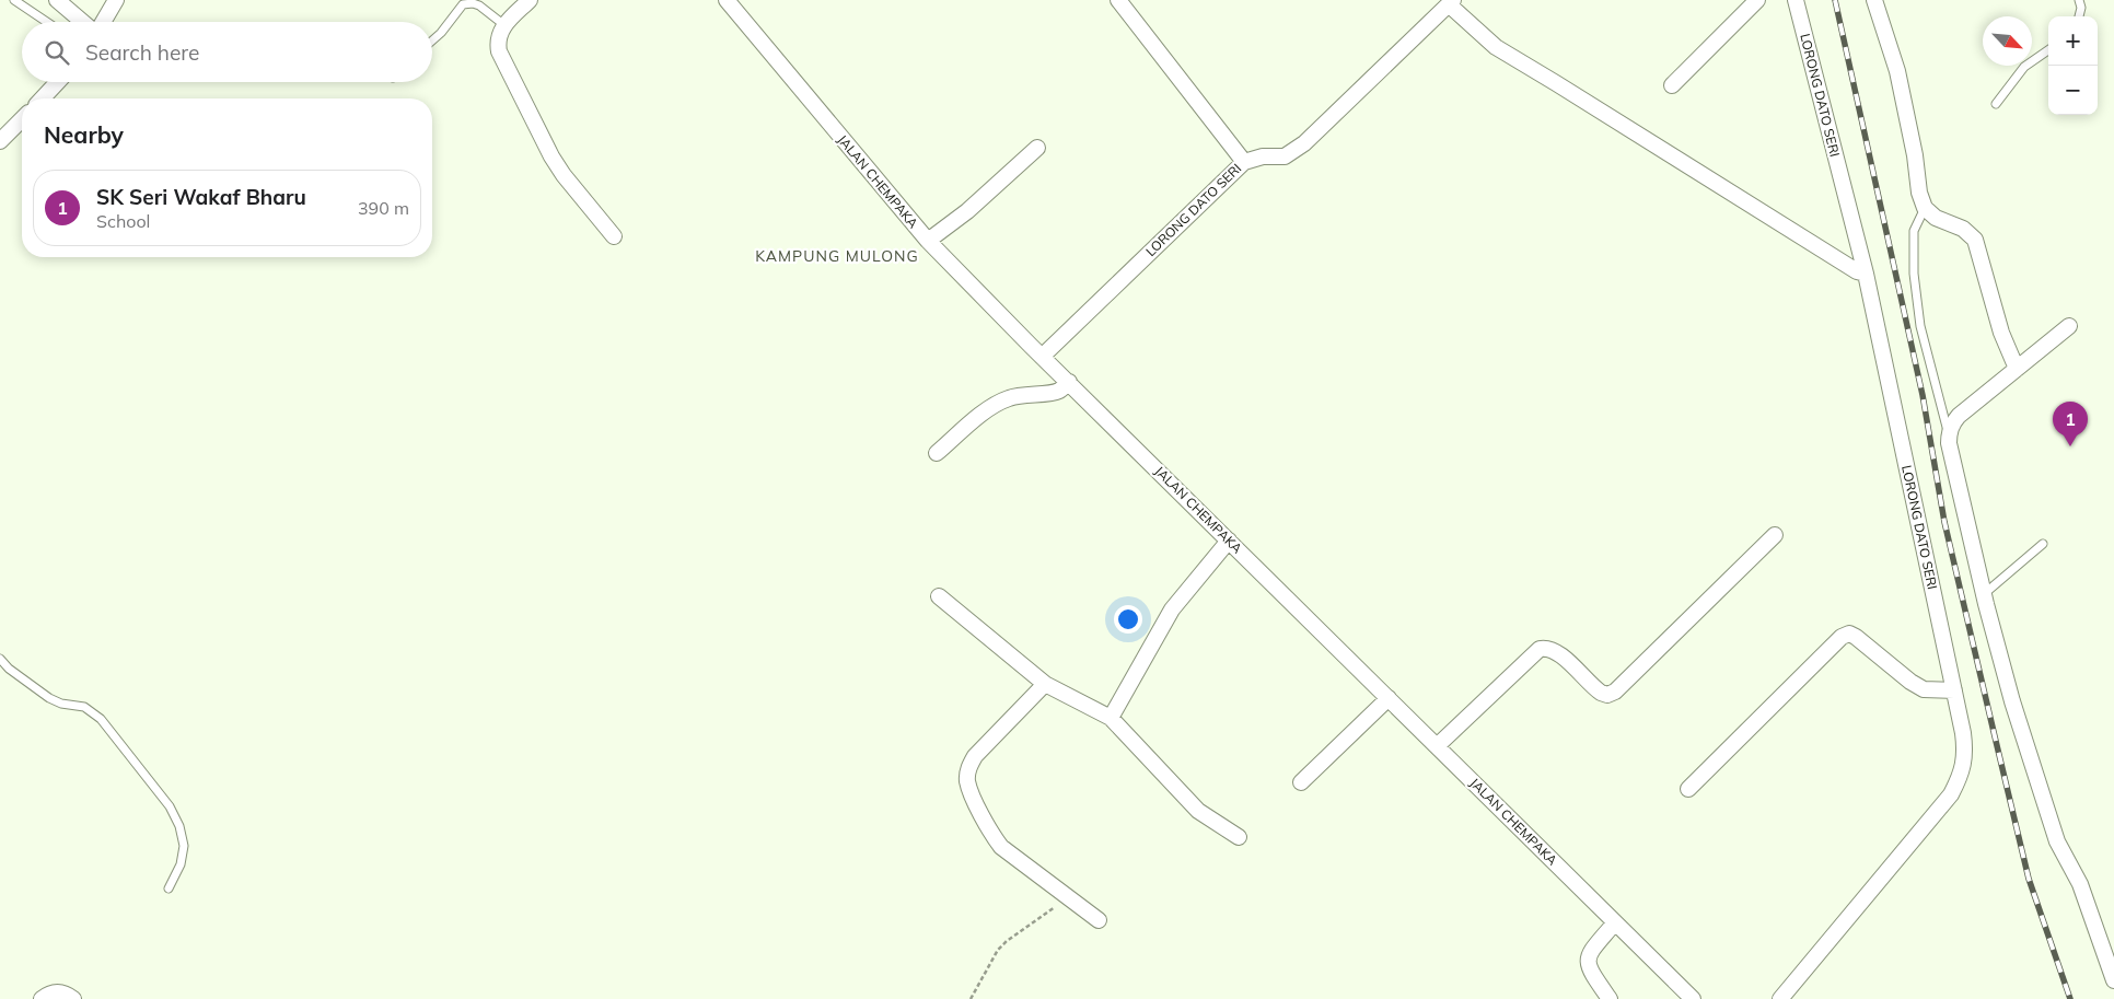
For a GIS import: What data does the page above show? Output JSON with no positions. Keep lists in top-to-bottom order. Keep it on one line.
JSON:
{"streets":{"street":["LORONG DATO SERI","JALAN CHEMPAKA"]},"crossings":[["LORONG DATO SERI","JALAN CHEMPAKA"]],"districts":["KAMPUNG MULONG"],"north":"bottom right","page":{"map_buttons":["+","−"],"search":"Search here","heading":"Nearby","list":[{"mark":"1","name":"SK Seri Wakaf Bharu","note":"School","value":"390 m"}],"pins":"1"}}
